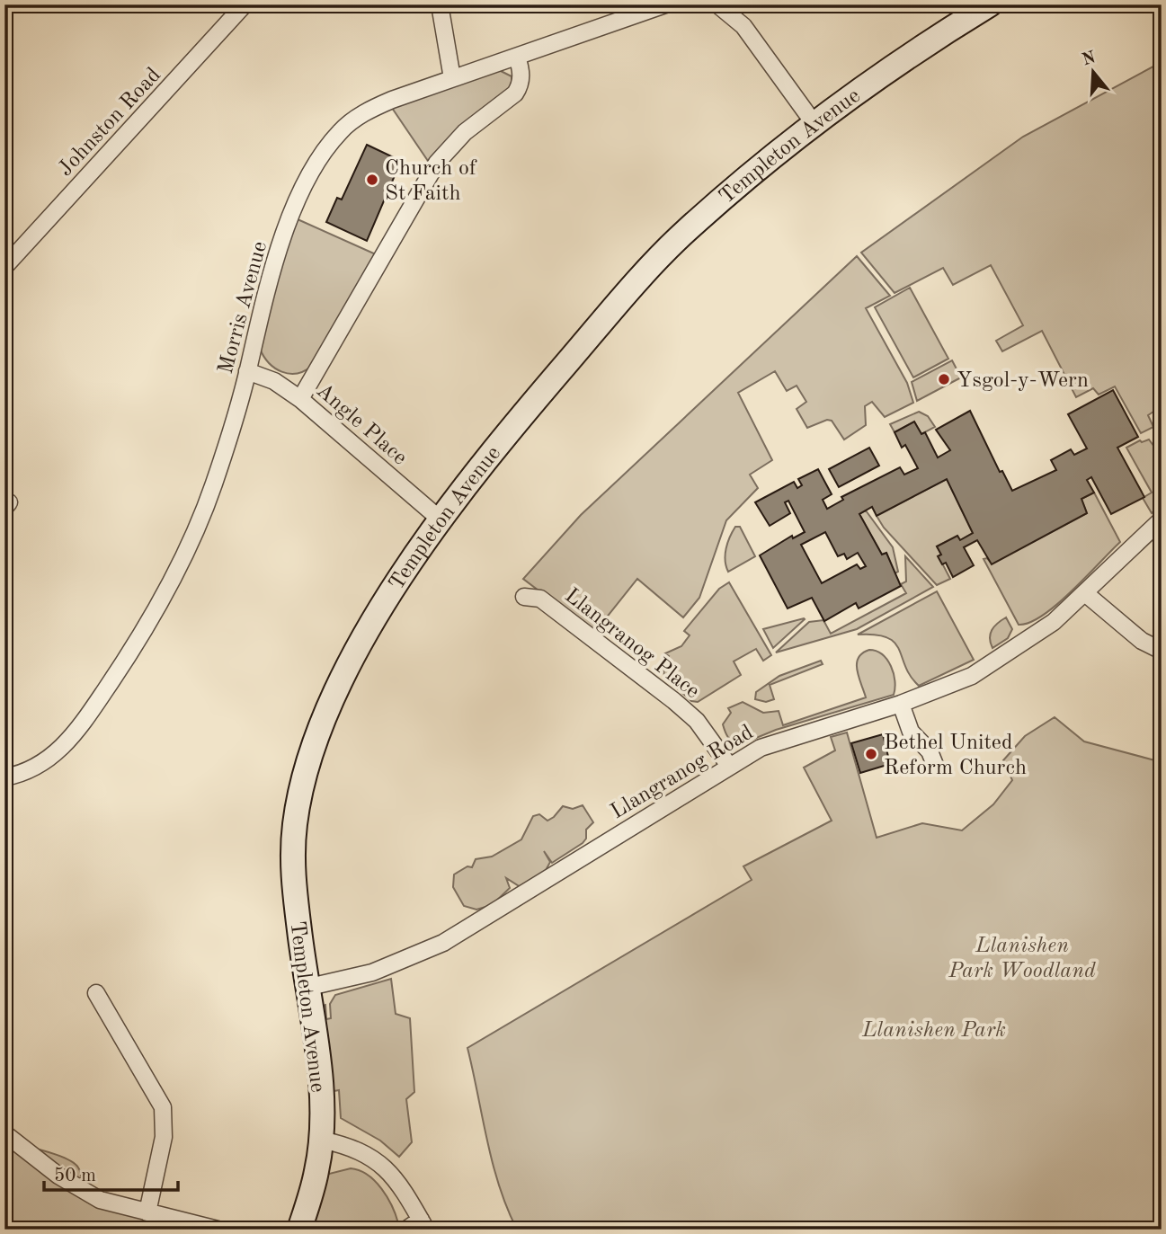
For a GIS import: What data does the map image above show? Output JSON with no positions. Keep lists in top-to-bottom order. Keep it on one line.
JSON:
{"streets":{"street":["Johnston Road","Templeton Avenue","Morris Avenue","Angle Place","Llangranog Place","Llangranog Road"]},"crossings":[["Templeton Avenue","Angle Place"],["Templeton Avenue","Llangranog Road"],["Morris Avenue","Angle Place"],["Llangranog Place","Llangranog Road"]],"parks":["Llanishen Park Woodland","Llanishen Park"],"places":["Church of St Faith","Ysgol-y-Wern","Bethel United Reform Church"],"scale_bar":"50 m","north":"top"}
